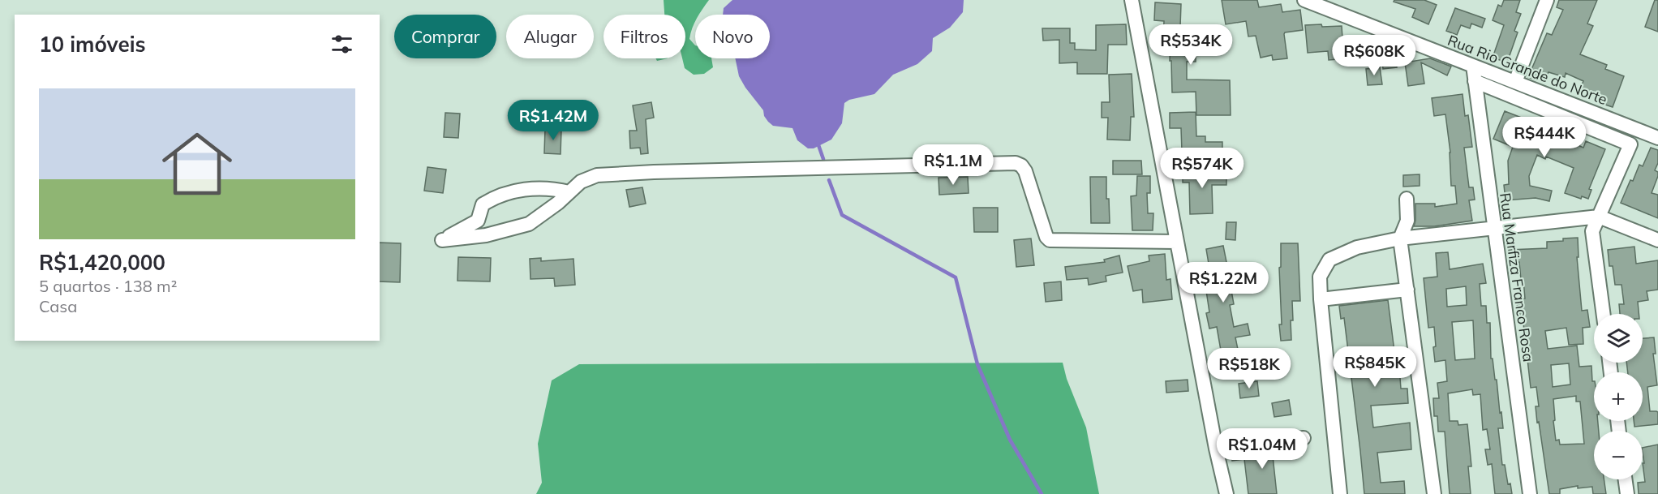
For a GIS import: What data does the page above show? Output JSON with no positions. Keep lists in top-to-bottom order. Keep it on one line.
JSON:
{"streets":{"street":["Rua Rio Grande do Norte","Rua Marfiza Franco Rosa"]},"crossings":[["Rua Rio Grande do Norte","Rua Marfiza Franco Rosa"]],"page":{"chip":["Comprar","Alugar","Filtros","Novo"],"heading":"10 imóveis","price":["R$534K","R$608K","R$1.42M","R$444K","R$1.1M","R$574K","R$1.22M","R$845K","R$518K","R$1.04M"],"list":[{"name":"R$1,420,000","note":"5 quartos · 138 m² · Casa"}],"map_buttons":["+","−"]}}
